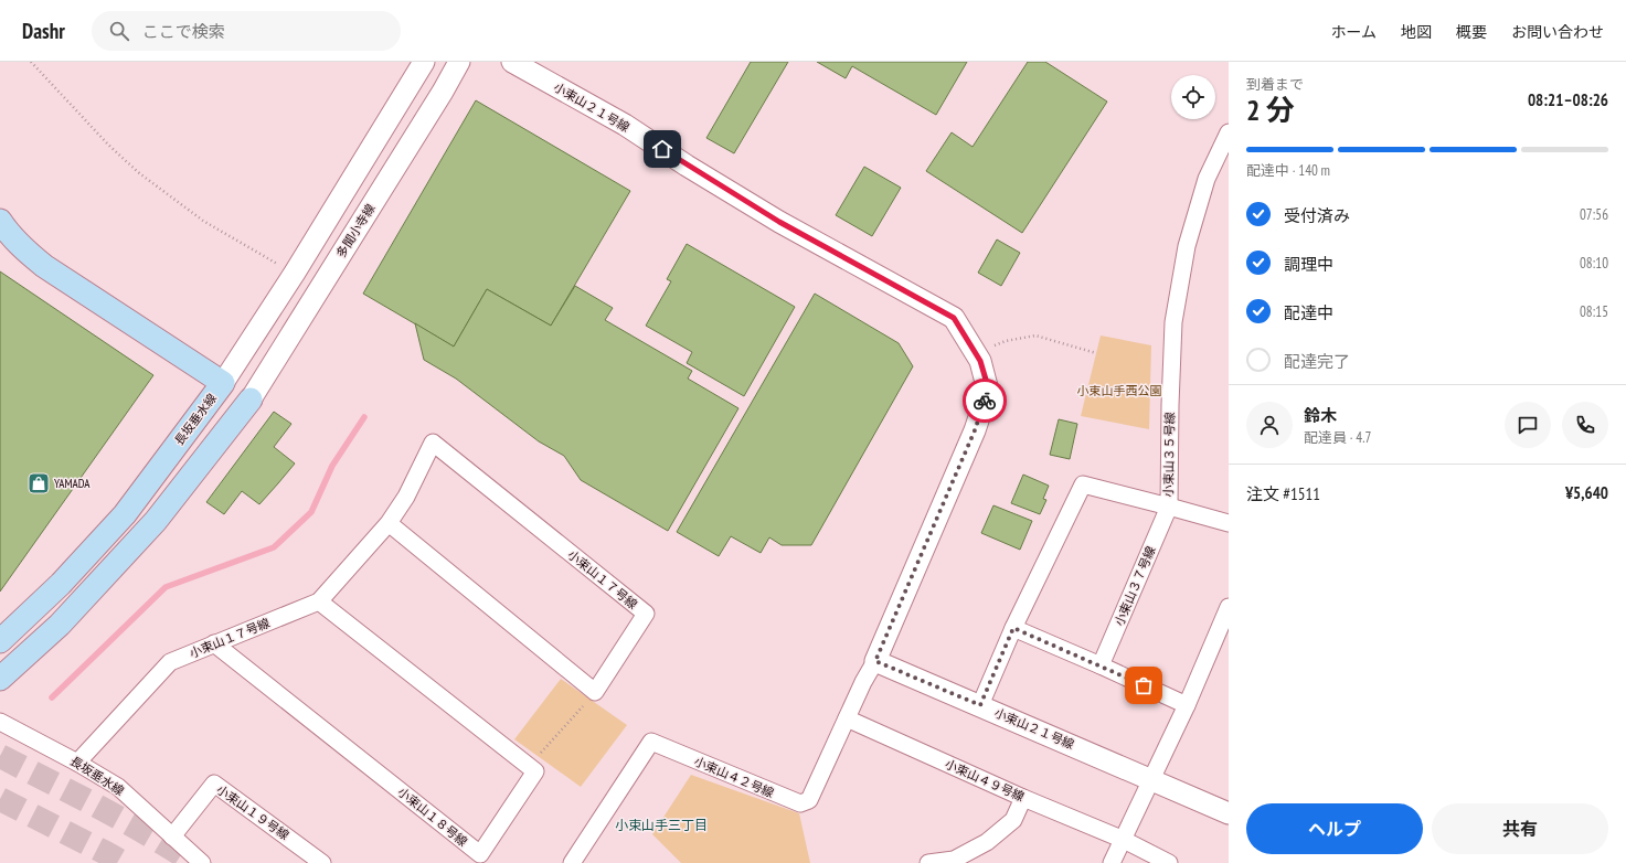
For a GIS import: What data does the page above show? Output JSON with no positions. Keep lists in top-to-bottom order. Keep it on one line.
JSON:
{"streets":{"main road":["長坂垂水線"],"street":["小束山２１号線","多聞小寺線","小束山３５号線","小束山１７号線","小束山３７号線","小束山４２号線","小束山４９号線","小束山１９号線","小束山１８号線"]},"crossings":[["小束山２１号線","小束山３５号線"],["小束山２１号線","小束山４２号線"],["長坂垂水線","小束山１７号線"],["長坂垂水線","小束山１９号線"],["小束山３５号線","小束山３７号線"],["小束山１７号線","小束山１８号線"],["小束山４２号線","小束山４９号線"]],"districts":["小束山手三丁目"],"parks":["小束山手西公園"],"places":{"shop":["YAMADA"]},"page":{"header":"Dashr","search":"ここで検索","nav":["ホーム","地図","概要","お問い合わせ"],"heading":["2 分","到着まで","08:21–08:26"],"panel":["鈴木","配達員 · 4.7","注文 #1511","¥5,640"],"bar":"配達中 · 140 m","list":[["受付済み","07:56"],["調理中","08:10"],["配達中","08:15"],"配達完了"],"buttons":["ヘルプ","共有"]}}
